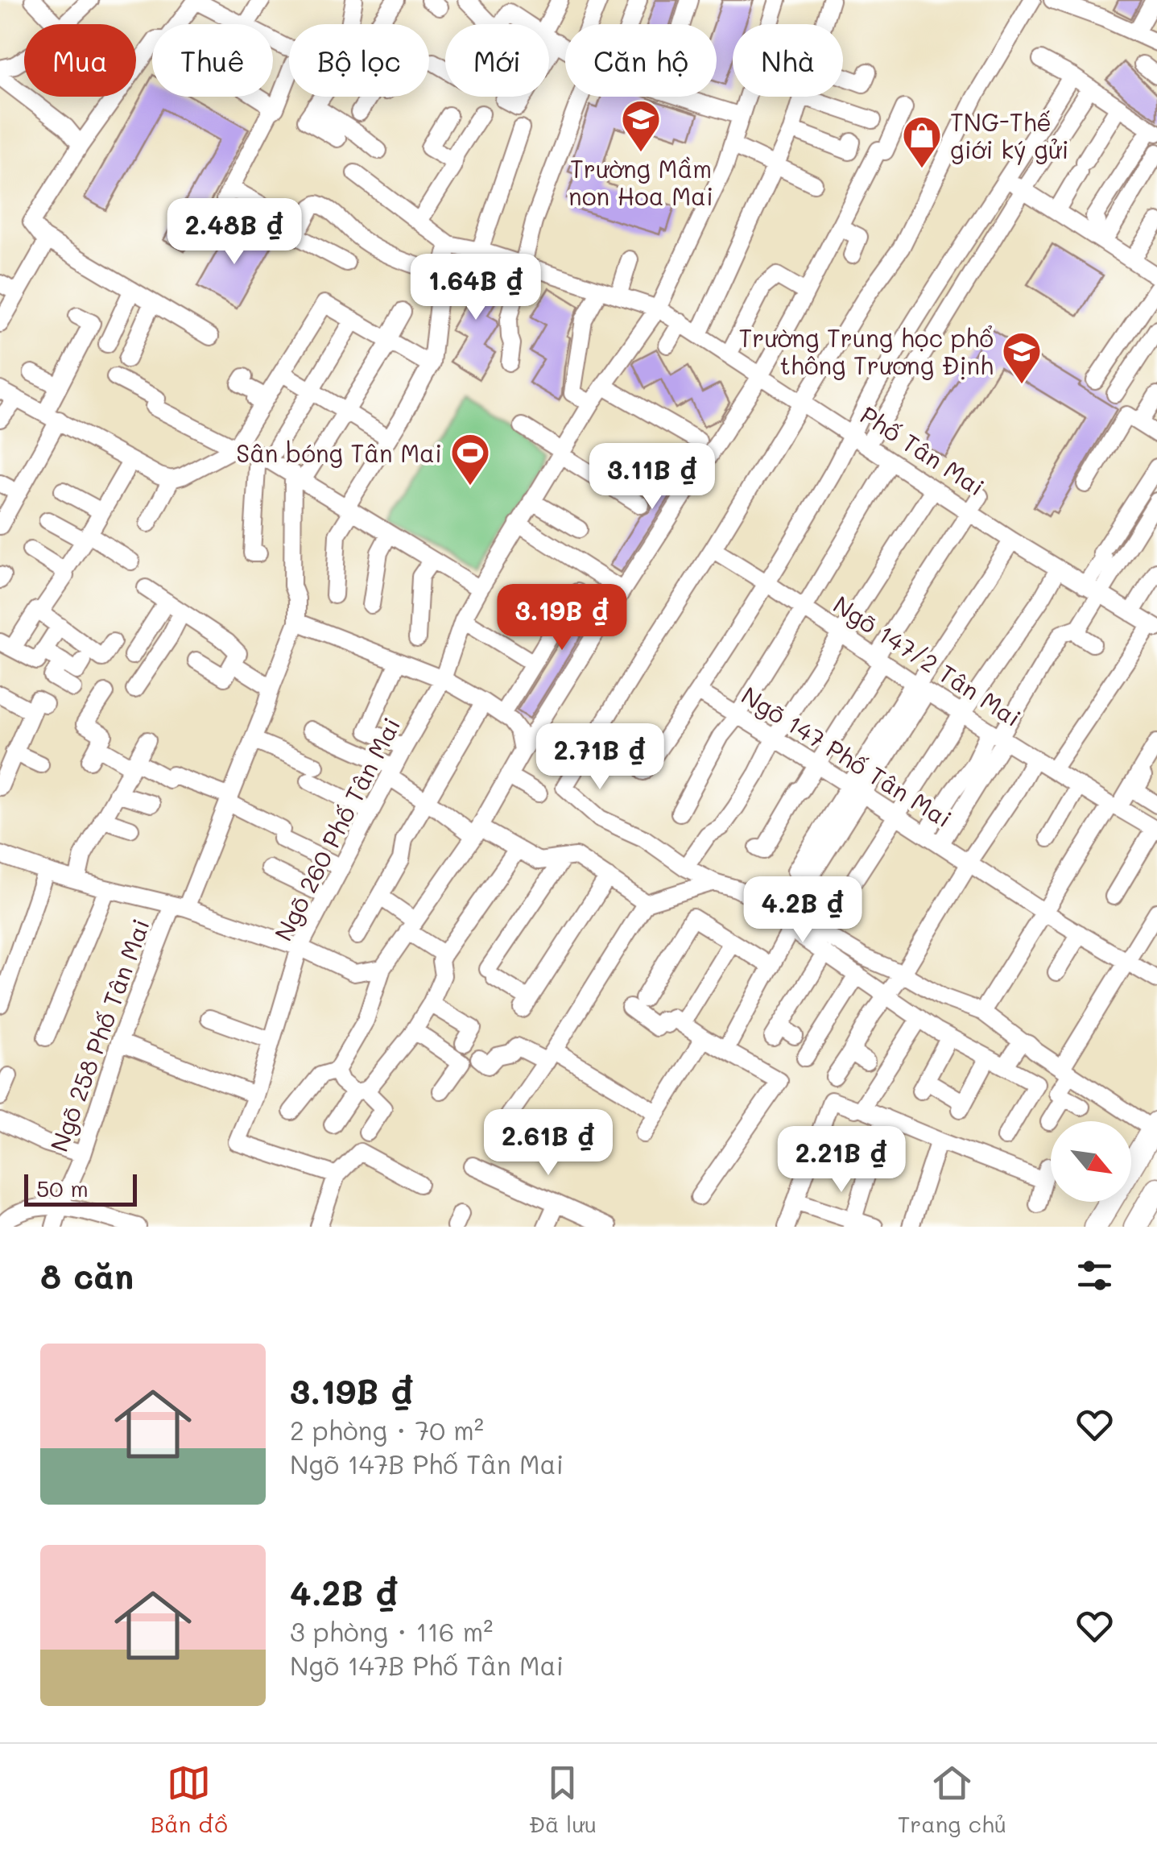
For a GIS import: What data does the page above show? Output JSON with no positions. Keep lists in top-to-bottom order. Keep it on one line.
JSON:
{"streets":{"street":["Phố Tân Mai","Ngõ 147/2 Tân Mai","Ngõ 147 Phố Tân Mai","Ngõ 260 Phố Tân Mai","Ngõ 258 Phố Tân Mai"]},"places":{"school or university":["Trường Mầm non Hoa Mai","Trường Trung học phổ thông Trương Định"],"shop":["TNG-Thế giới ký gửi"],"sports":["Sân bóng Tân Mai"]},"scale_bar":"50 m","north":"bottom right","page":{"chip":["Mua","Thuê","Bộ lọc","Mới","Căn hộ","Nhà"],"price":["2.48B ₫","1.64B ₫","3.11B ₫","3.19B ₫","2.71B ₫","4.2B ₫","2.61B ₫","2.21B ₫"],"scale":"50 m","heading":"8 căn","list":[{"name":"3.19B ₫","note":"2 phòng · 70 m² · Ngõ 147B Phố Tân Mai"},{"name":"4.2B ₫","note":"3 phòng · 116 m² · Ngõ 147B Phố Tân Mai"}],"tabs":["Bản đồ","Đã lưu","Trang chủ"]}}
